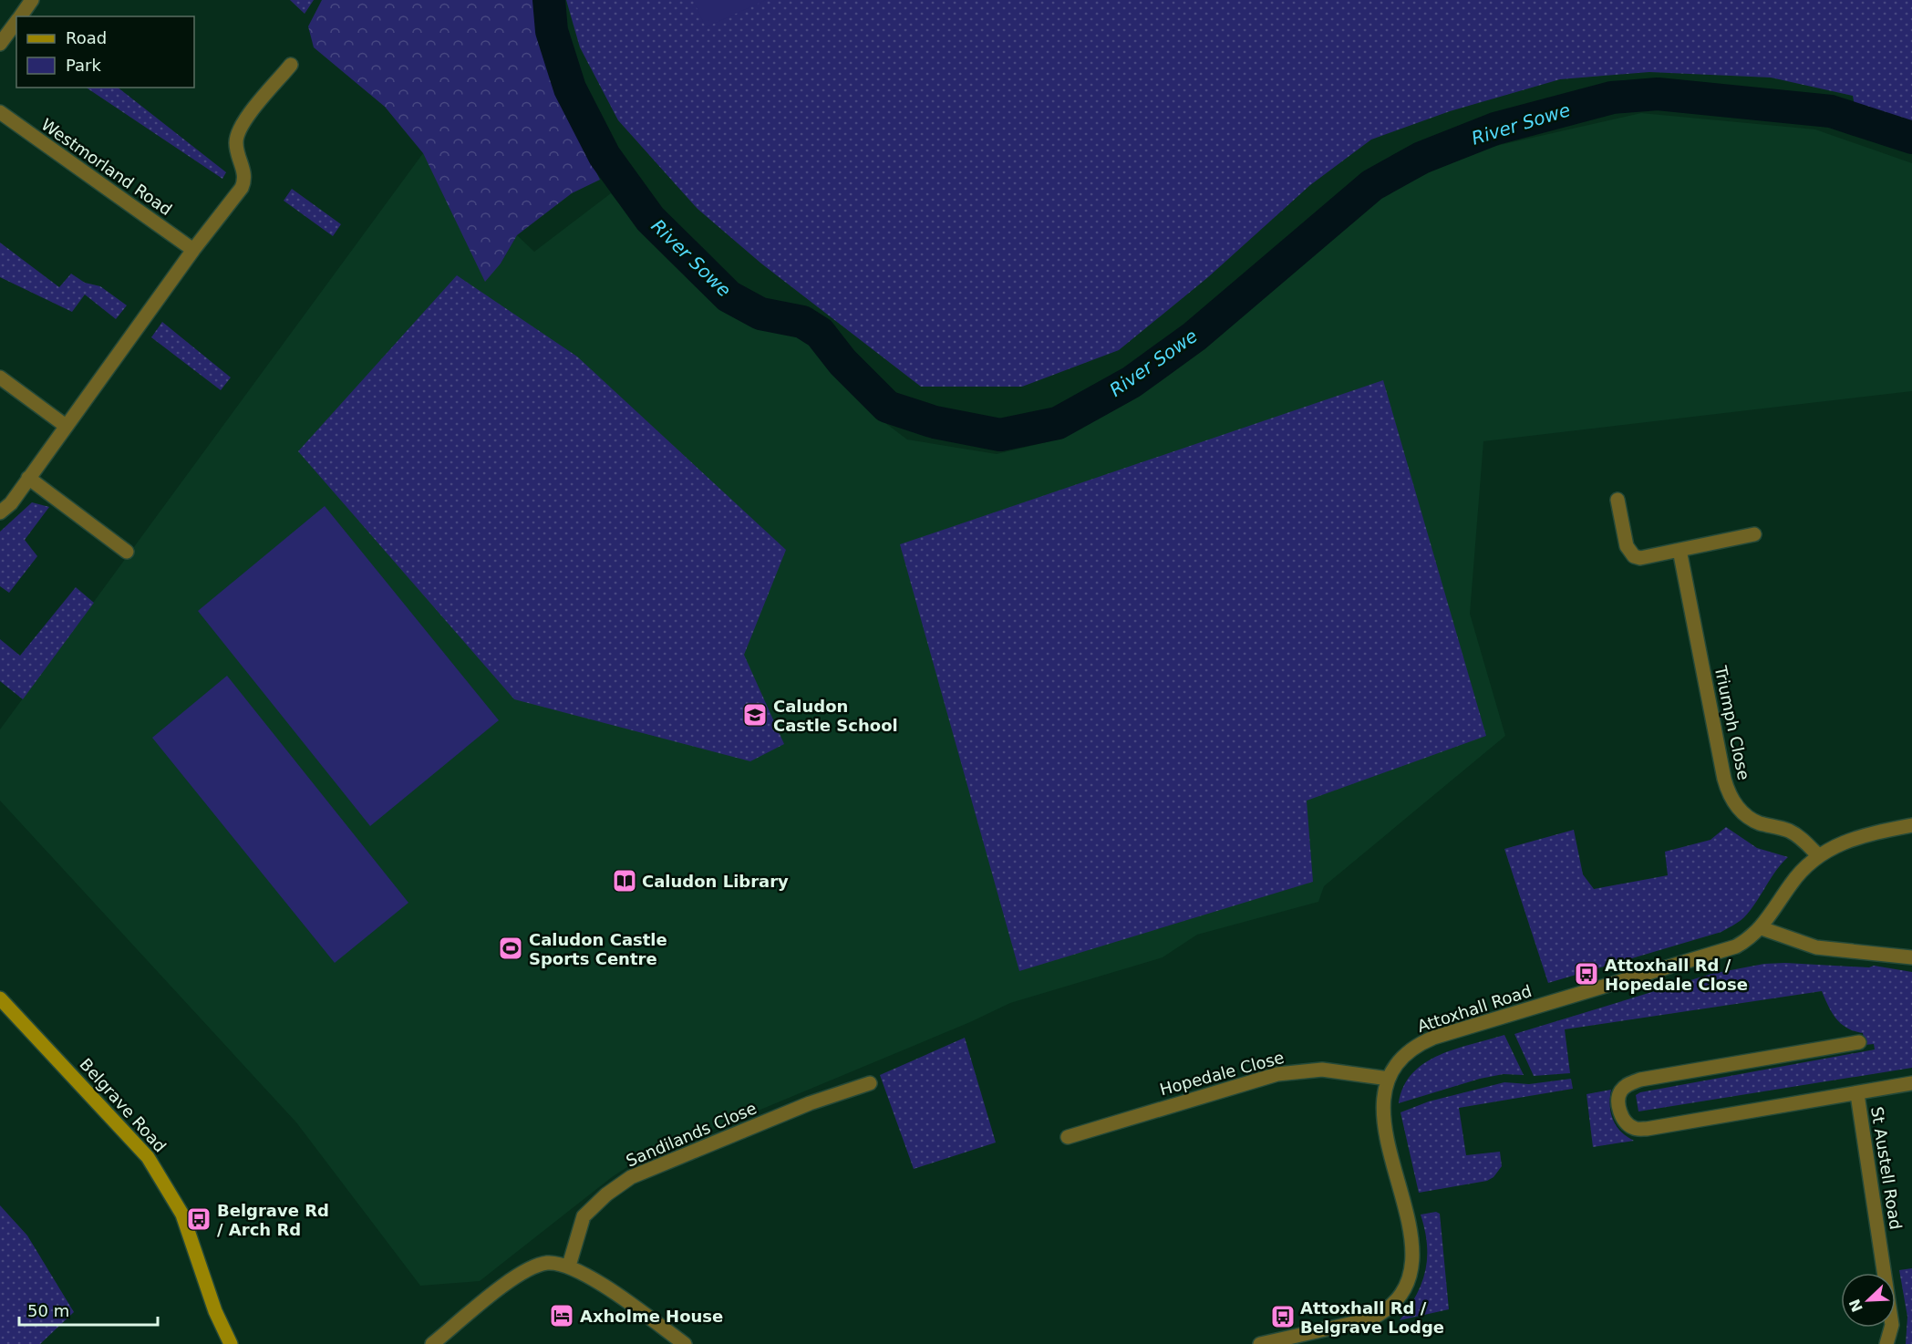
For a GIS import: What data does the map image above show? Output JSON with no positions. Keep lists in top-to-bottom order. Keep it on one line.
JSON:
{"streets":{"street":["Westmorland Road","Triumph Close","Attoxhall Road","Hopedale Close","Belgrave Road","Sandilands Close","St Austell Road"]},"crossings":[["Attoxhall Road","Hopedale Close"]],"water":["River Sowe"],"places":{"school or university":["Caludon Castle School"],"library":["Caludon Library"],"sports":["Caludon Castle Sports Centre"],"bus stop":["Attoxhall Rd / Hopedale Close","Belgrave Rd / Arch Rd","Attoxhall Rd / Belgrave Lodge"],"hotel":["Axholme House"]},"legend":["Road","Park"],"scale_bar":"50 m","north":"bottom left"}
